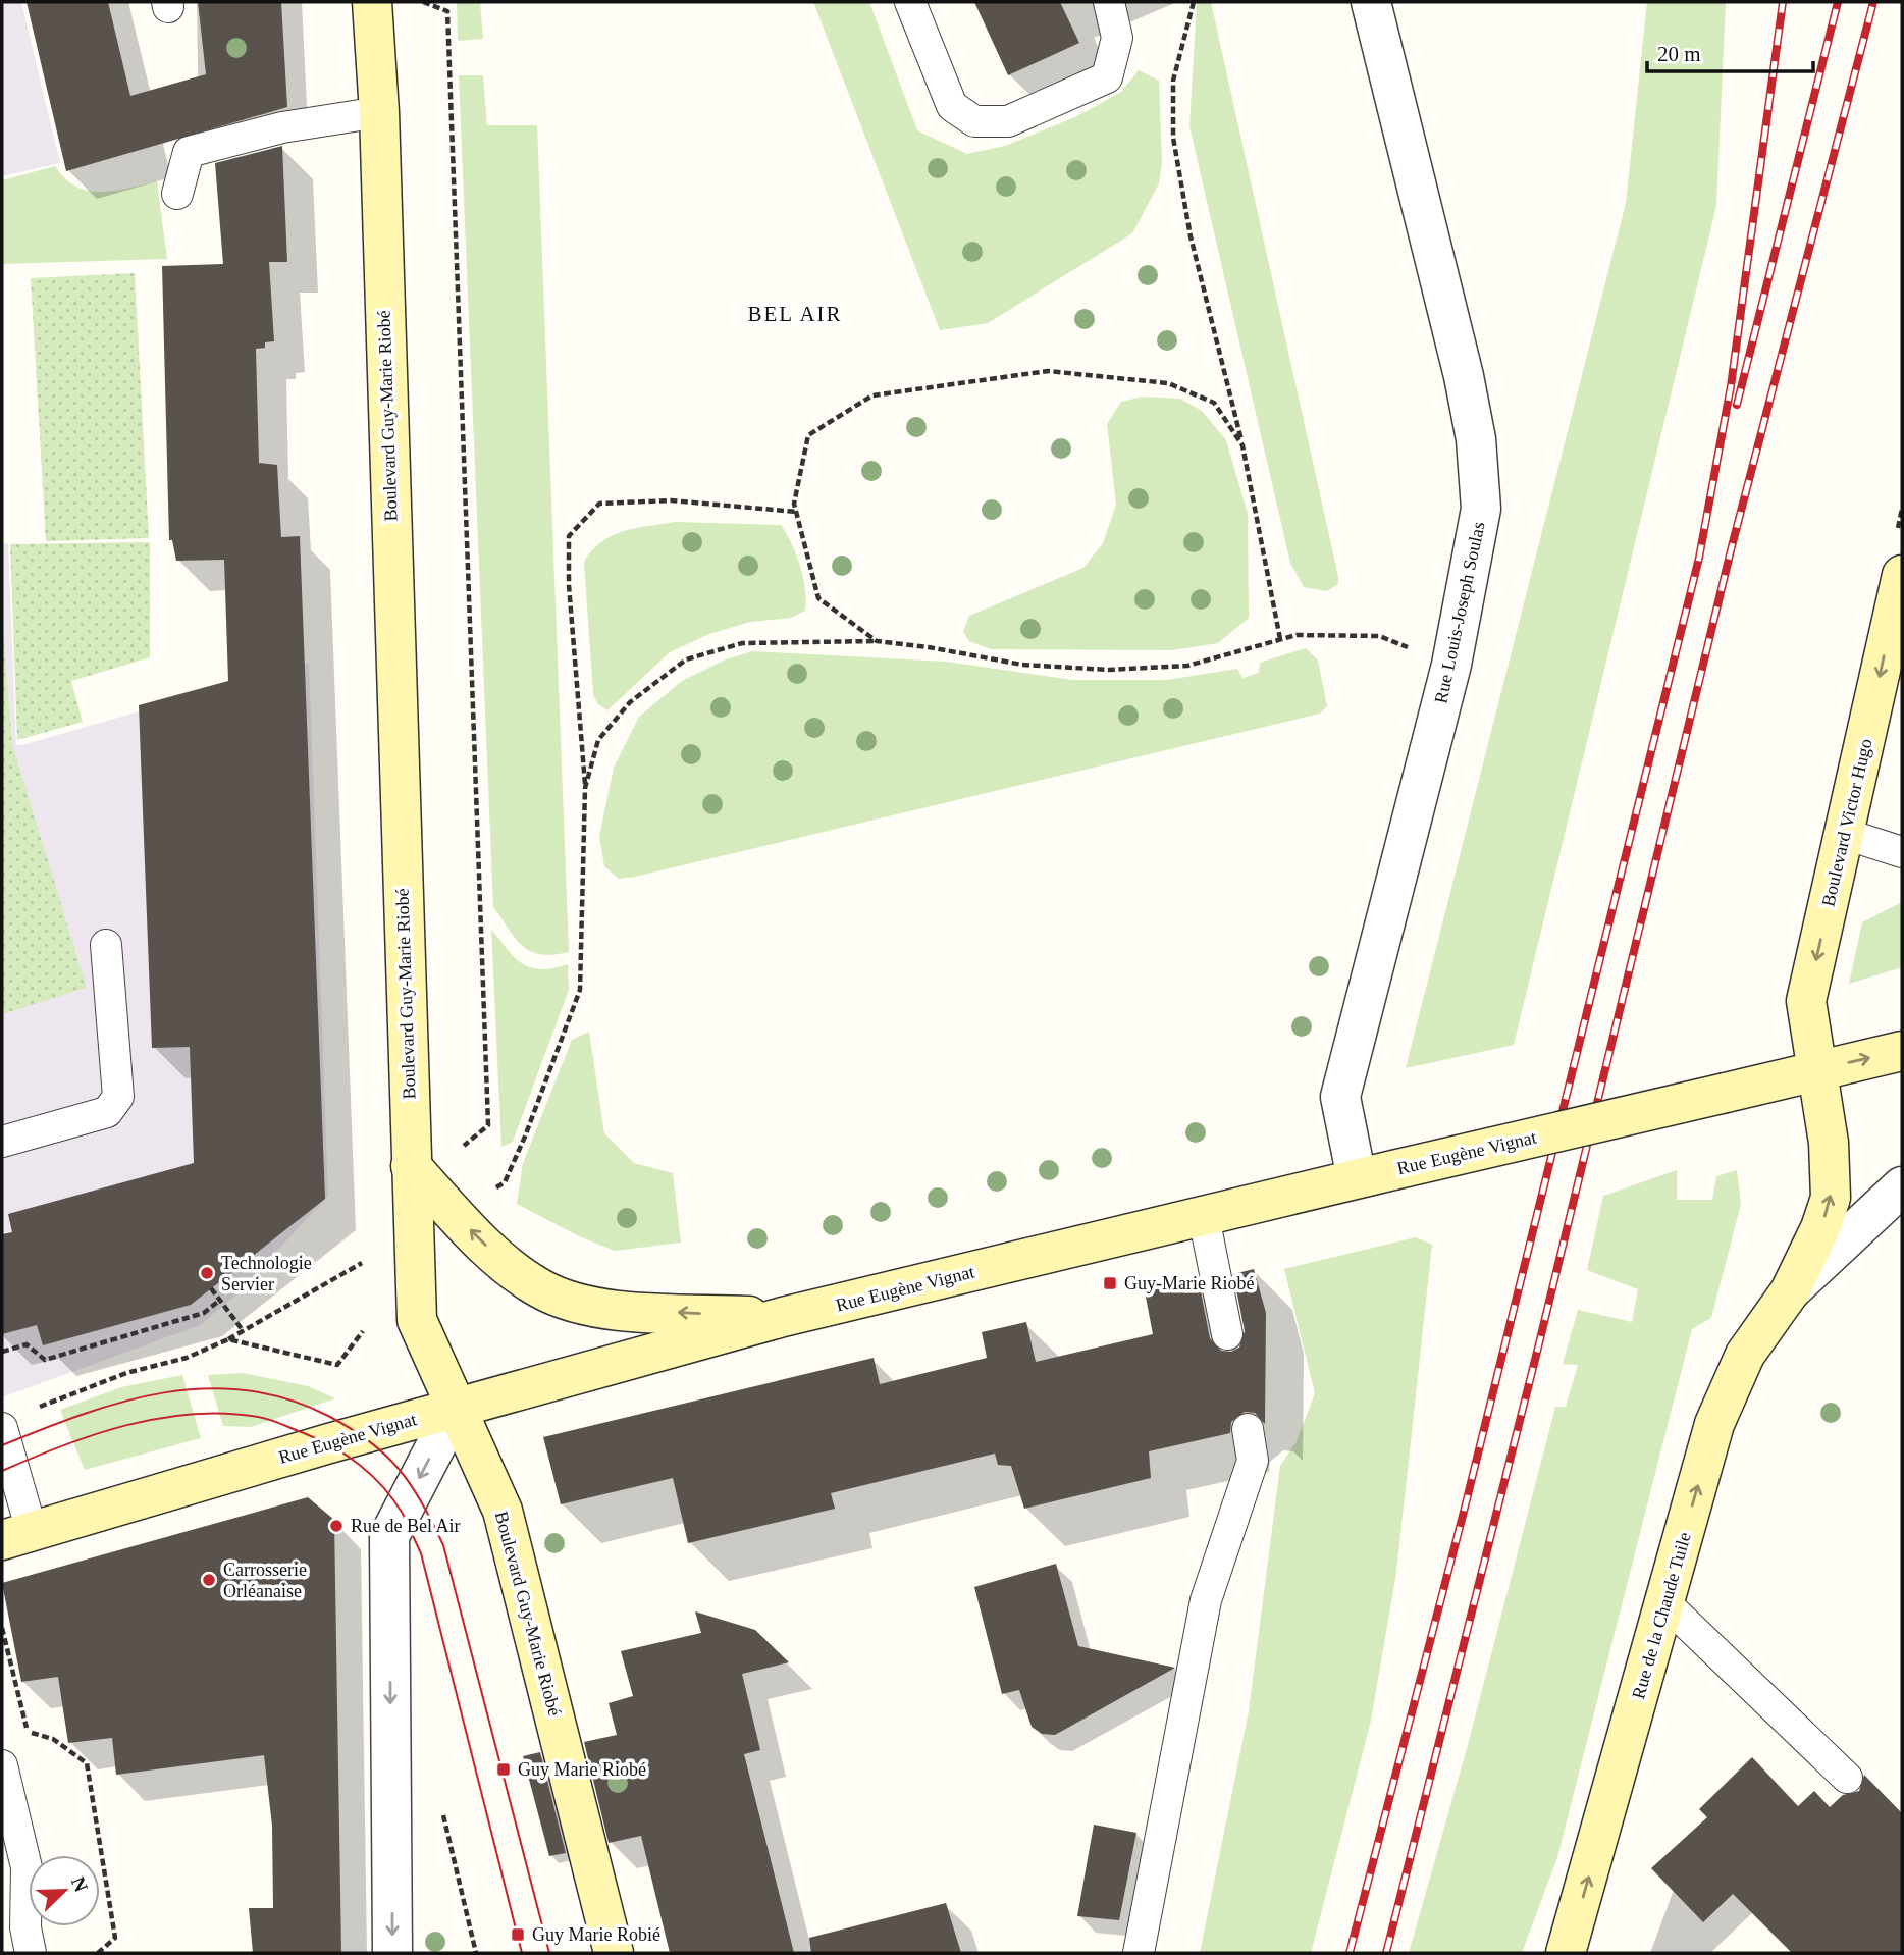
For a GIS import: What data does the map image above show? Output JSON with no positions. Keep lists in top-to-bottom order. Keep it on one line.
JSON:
{"streets":{"street":["Boulevard Guy-Marie Riobé","Rue Louis-Joseph Soulas","Boulevard Victor Hugo","Rue Eugène Vignat","Rue de la Chaude Tuile"]},"crossings":[["Boulevard Guy-Marie Riobé","Rue Eugène Vignat"],["Rue Louis-Joseph Soulas","Rue Eugène Vignat"],["Boulevard Victor Hugo","Rue Eugène Vignat"],["Boulevard Victor Hugo","Rue de la Chaude Tuile"],["Rue Eugène Vignat","Rue de la Chaude Tuile"]],"one_way":["Boulevard Victor Hugo","Rue de la Chaude Tuile"],"districts":["BEL AIR"],"places":{"other":["Technologie Servier","Rue de Bel Air","Carrosserie Orléanaise"],"transit":["Guy-Marie Riobé","Guy Marie Riobé","Guy Marie Robié"]},"scale_bar":"20 m","north":"top right"}
